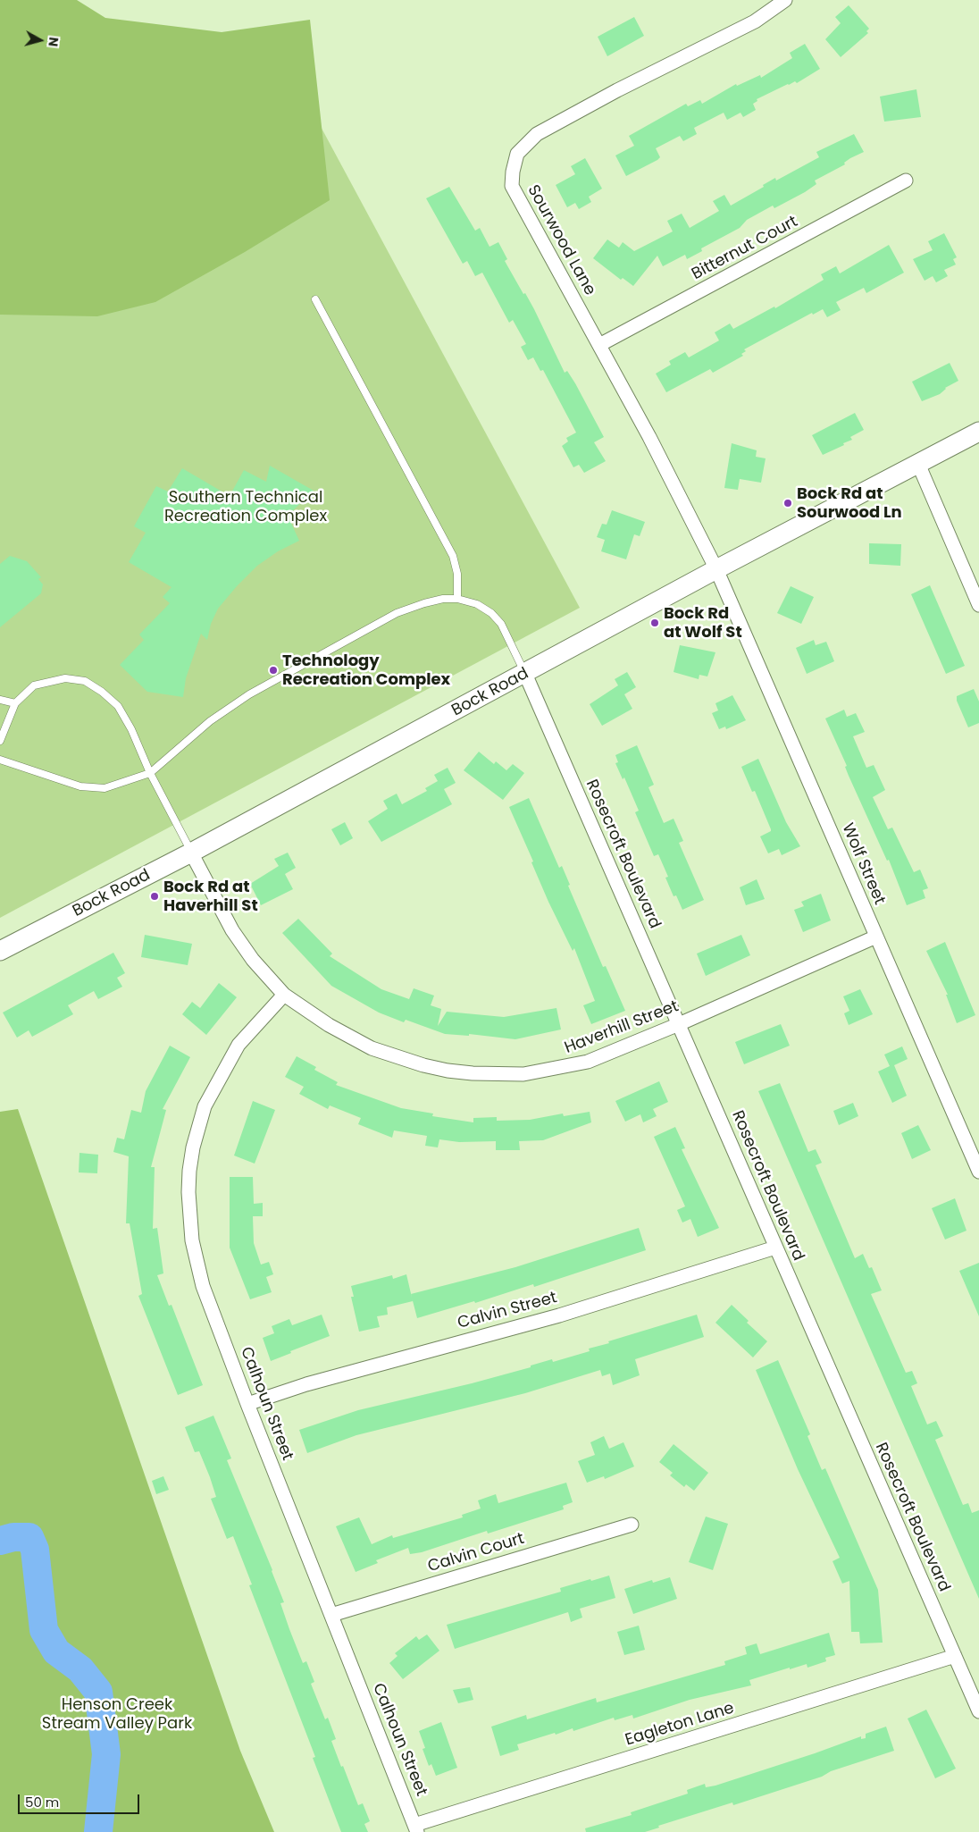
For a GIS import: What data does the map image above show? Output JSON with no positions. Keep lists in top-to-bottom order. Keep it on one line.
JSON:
{"streets":{"main road":["Bock Road"],"street":["Sourwood Lane","Bitternut Court","Rosecroft Boulevard","Wolf Street","Haverhill Street","Calvin Street","Calhoun Street","Calvin Court","Eagleton Lane"]},"crossings":[["Sourwood Lane","Bitternut Court"],["Sourwood Lane","Bock Road"],["Sourwood Lane","Wolf Street"],["Bock Road","Rosecroft Boulevard"],["Bock Road","Wolf Street"],["Bock Road","Haverhill Street"],["Rosecroft Boulevard","Haverhill Street"],["Rosecroft Boulevard","Calvin Street"],["Rosecroft Boulevard","Eagleton Lane"],["Wolf Street","Haverhill Street"],["Haverhill Street","Calhoun Street"],["Calvin Street","Calhoun Street"],["Calhoun Street","Calvin Court"],["Calhoun Street","Eagleton Lane"]],"parks":["Southern Technical Recreation Complex","Henson Creek Stream Valley Park"],"places":["Bock Rd at Sourwood Ln","Bock Rd at Wolf St","Technology Recreation Complex","Bock Rd at Haverhill St"],"scale_bar":"50 m","north":"right"}
